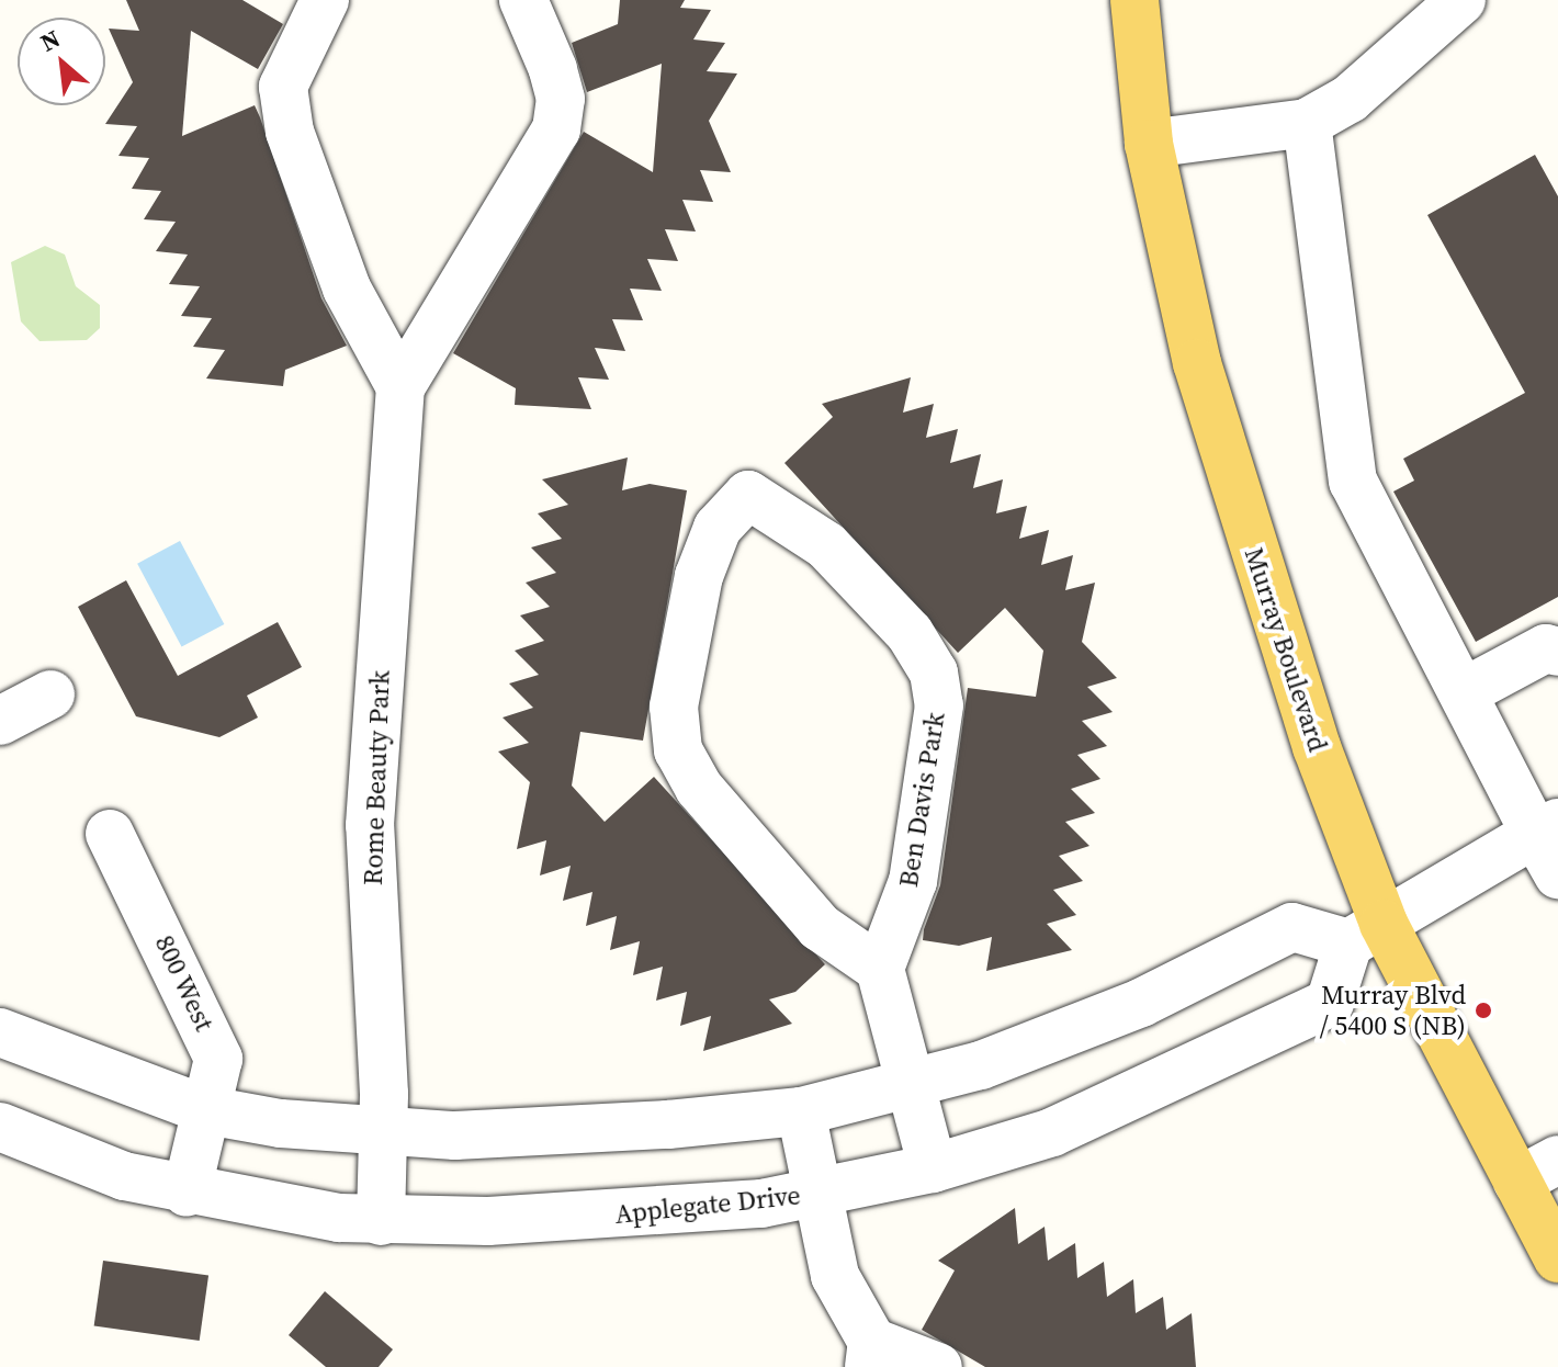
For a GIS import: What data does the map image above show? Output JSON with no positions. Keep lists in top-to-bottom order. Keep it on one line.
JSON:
{"streets":{"main road":["Murray Boulevard"],"street":["Rome Beauty Park","Ben Davis Park","800 West","Applegate Drive"]},"crossings":[["Murray Boulevard","Applegate Drive"],["Rome Beauty Park","Applegate Drive"],["800 West","Applegate Drive"]],"places":["Murray Blvd / 5400 S (NB)"],"north":"top left"}
